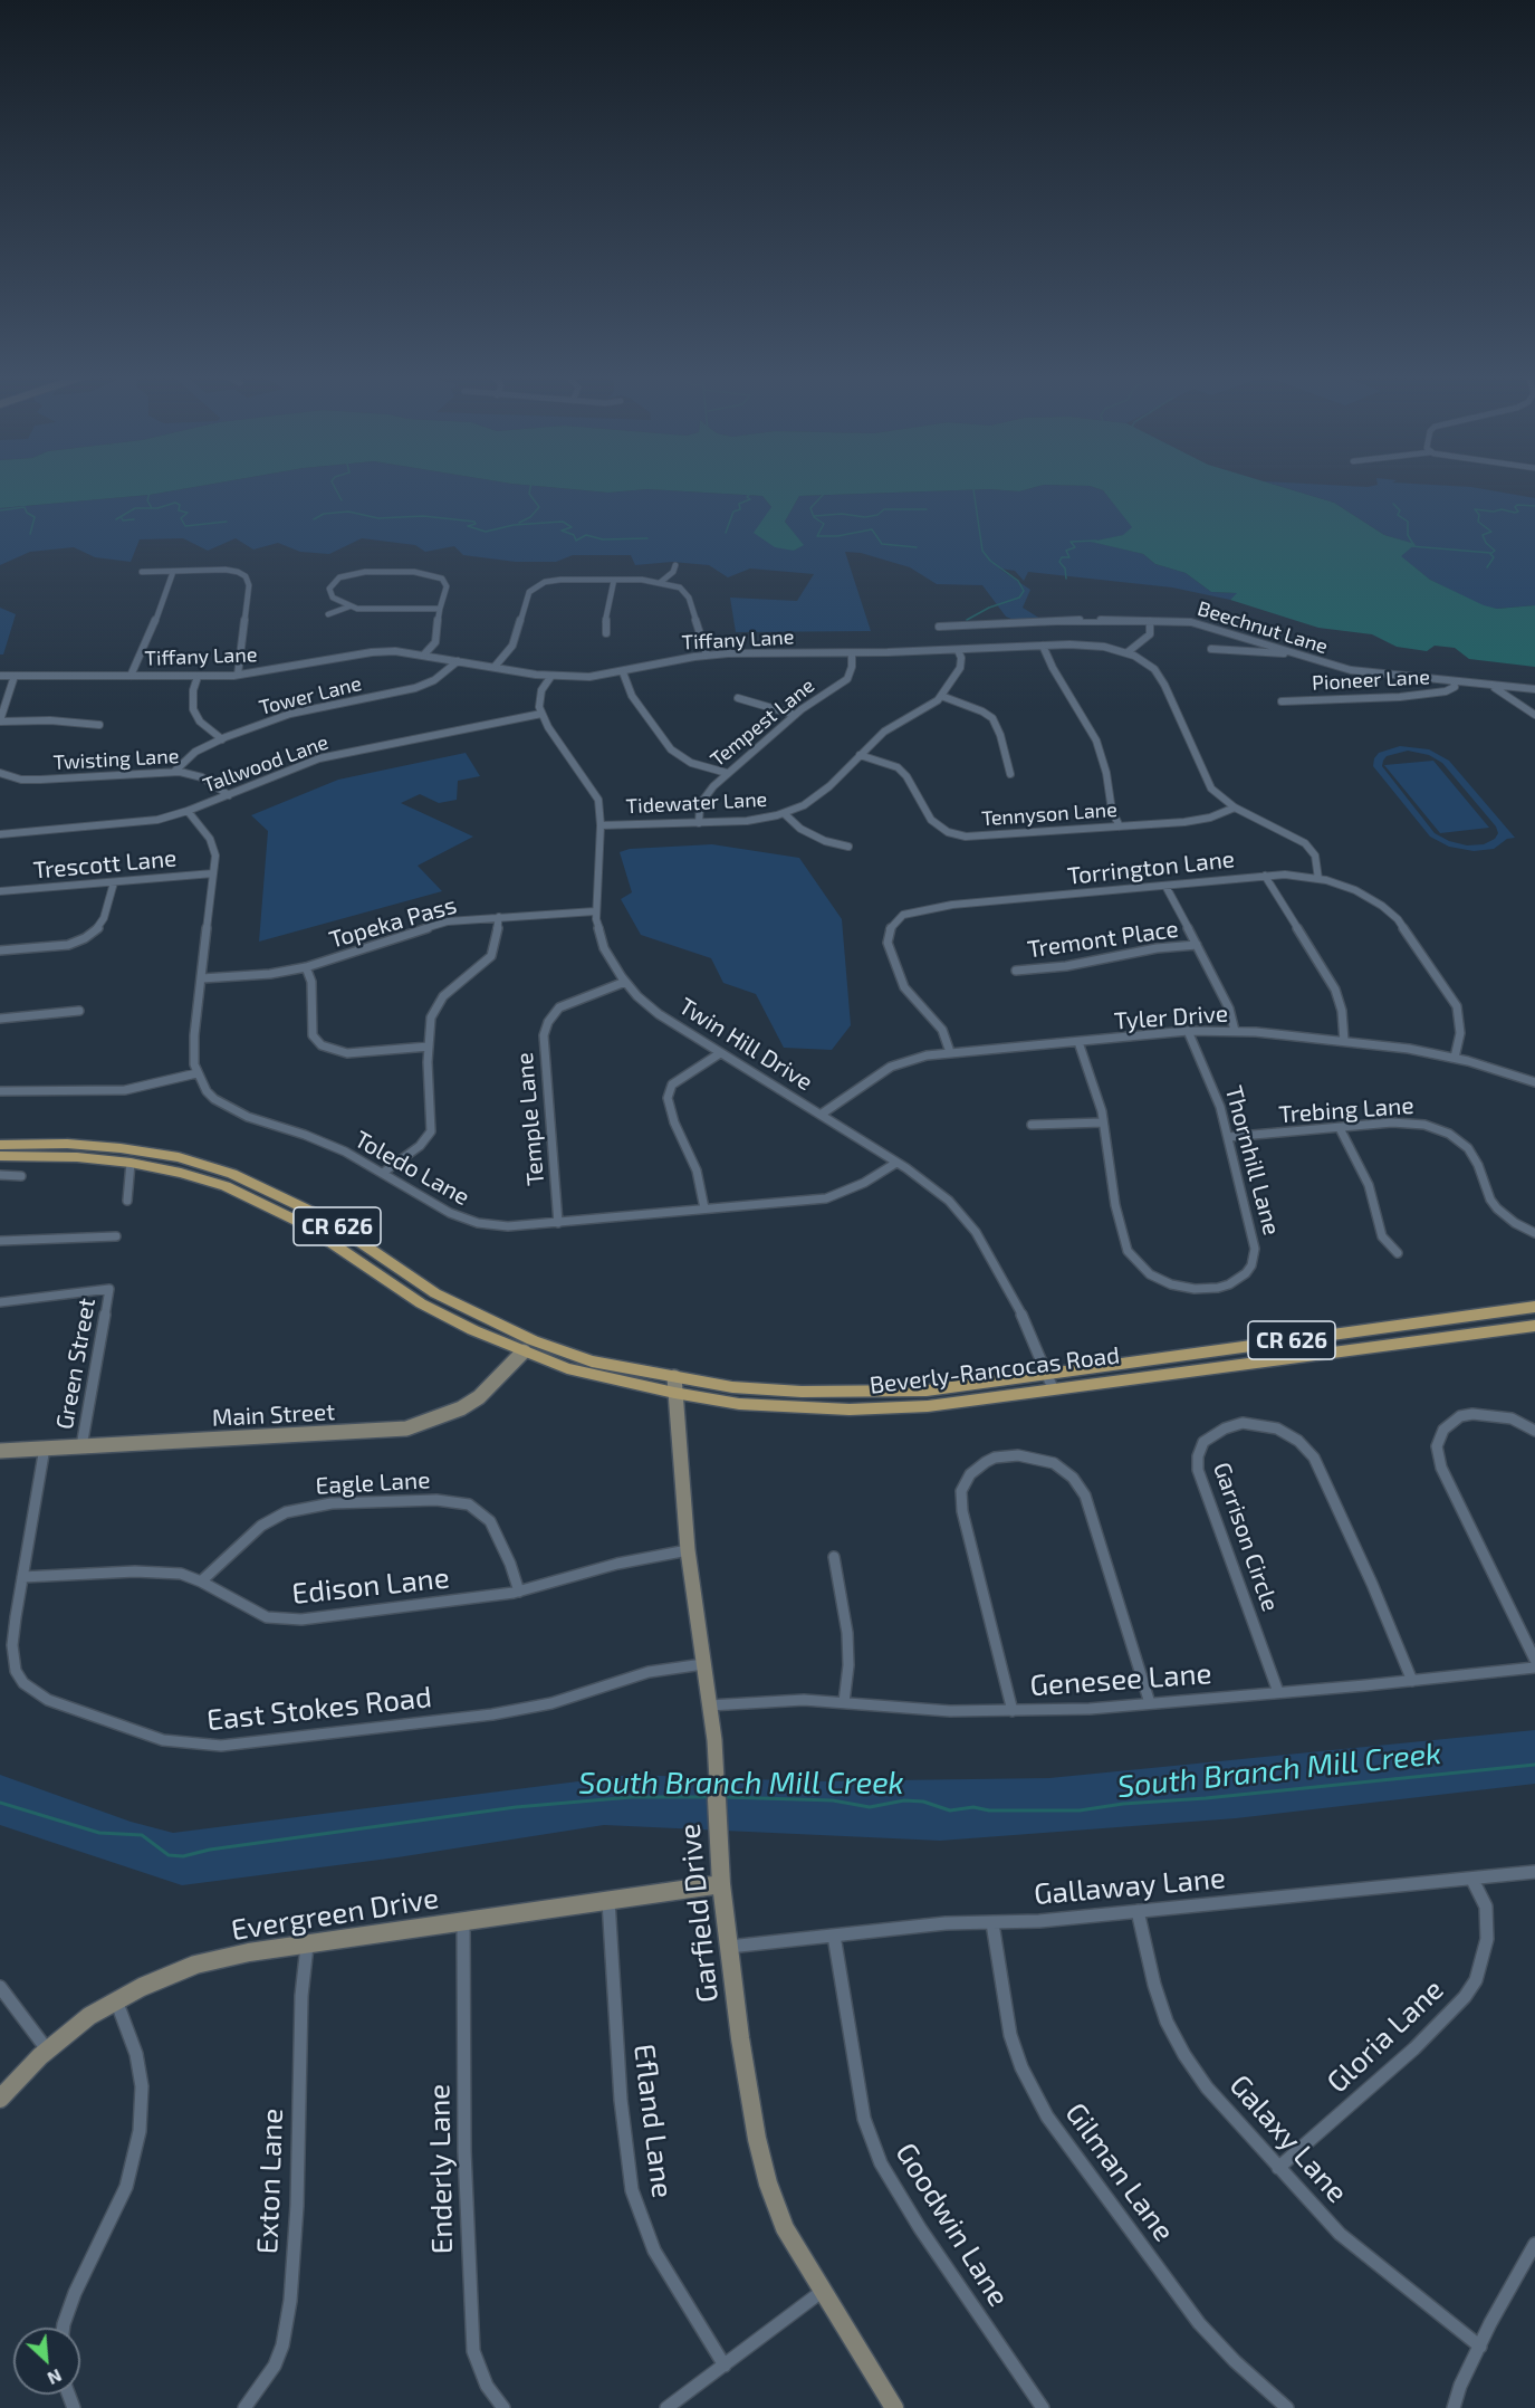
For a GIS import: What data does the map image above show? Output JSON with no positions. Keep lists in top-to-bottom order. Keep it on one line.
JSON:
{"streets":{"main road":["CR 626","Beverly-Rancocas Road"],"street":["Beechnut Lane","Tiffany Lane","Pioneer Lane","Tower Lane","Tempest Lane","Twisting Lane","Tallwood Lane","Tidewater Lane","Tennyson Lane","Trescott Lane","Torrington Lane","Topeka Pass","Tremont Place","Tyler Drive","Twin Hill Drive","Trebing Lane","Temple Lane","Thornhill Lane","Toledo Lane","Green Street","Main Street","Eagle Lane","Garrison Circle","Edison Lane","Genesee Lane","East Stokes Road","Gallaway Lane","Garfield Drive","Evergreen Drive","Gloria Lane","Efland Lane","Galaxy Lane","Enderly Lane","Gilman Lane","Exton Lane","Goodwin Lane"]},"crossings":[["Beechnut Lane","Pioneer Lane"],["Tiffany Lane","Tower Lane"],["Tiffany Lane","Tempest Lane"],["Tiffany Lane","Tidewater Lane"],["Tiffany Lane","Tennyson Lane"],["Tiffany Lane","Torrington Lane"],["Tower Lane","Twisting Lane"],["Tempest Lane","Tidewater Lane"],["Twisting Lane","Tallwood Lane"],["Tallwood Lane","Twin Hill Drive"],["Tidewater Lane","Tennyson Lane"],["Tidewater Lane","Twin Hill Drive"],["Torrington Lane","Tyler Drive"],["Topeka Pass","Twin Hill Drive"],["Tyler Drive","Twin Hill Drive"],["Tyler Drive","Thornhill Lane"],["Twin Hill Drive","Temple Lane"],["Twin Hill Drive","Toledo Lane"],["Twin Hill Drive","Beverly-Rancocas Road"],["Trebing Lane","Thornhill Lane"],["Temple Lane","Toledo Lane"],["CR 626","Beverly-Rancocas Road"],["Green Street","Main Street"],["Beverly-Rancocas Road","Main Street"],["Beverly-Rancocas Road","Garfield Drive"],["Main Street","East Stokes Road"],["Eagle Lane","Edison Lane"],["Garrison Circle","Genesee Lane"],["Edison Lane","East Stokes Road"],["Edison Lane","Garfield Drive"],["Genesee Lane","Garfield Drive"],["East Stokes Road","Garfield Drive"],["Gallaway Lane","Garfield Drive"],["Gallaway Lane","Gloria Lane"],["Gallaway Lane","Galaxy Lane"],["Gallaway Lane","Gilman Lane"],["Gallaway Lane","Goodwin Lane"],["Garfield Drive","Evergreen Drive"],["Evergreen Drive","Efland Lane"],["Evergreen Drive","Enderly Lane"],["Evergreen Drive","Exton Lane"],["Gloria Lane","Galaxy Lane"]],"water":["South Branch Mill Creek"],"north":"bottom right"}
